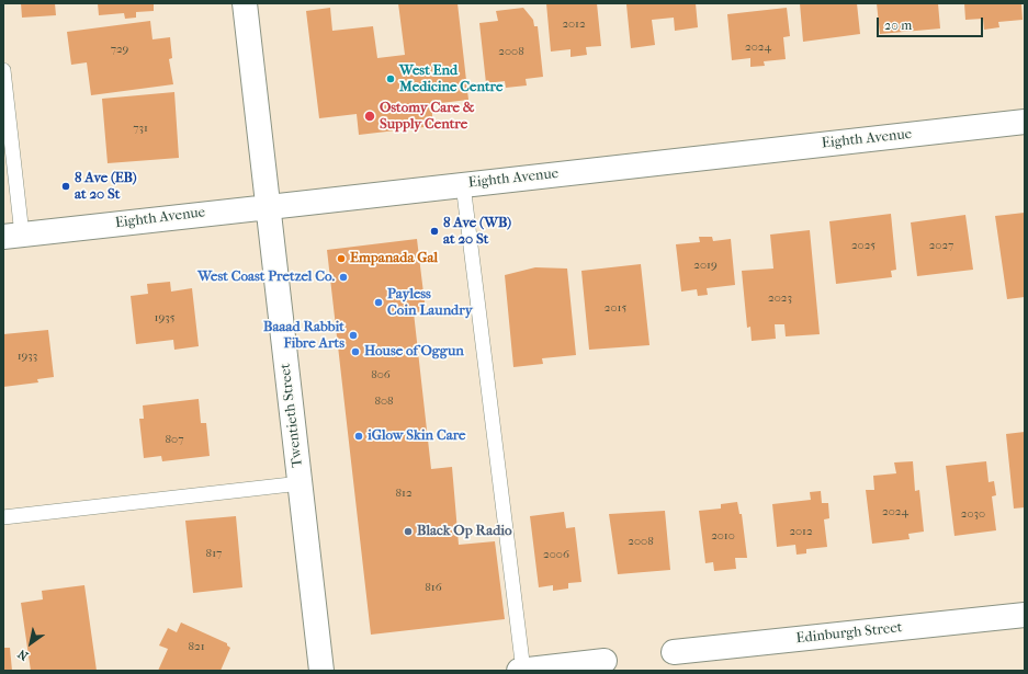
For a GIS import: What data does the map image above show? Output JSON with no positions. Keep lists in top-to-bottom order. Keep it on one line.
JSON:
{"streets":{"street":["Eighth Avenue","Twentieth Street","Edinburgh Street"]},"crossings":[["Eighth Avenue","Twentieth Street"]],"places":["West End Medicine Centre","Ostomy Care & Supply Centre","8 Ave (EB) at 20 St","8 Ave (WB) at 20 St","Empanada Gal","West Coast Pretzel Co.","Payless Coin Laundry","Baaad Rabbit Fibre Arts","House of Oggun","iGlow Skin Care","Black Op Radio"],"house_numbers":["2012","2024","729","2008","731","2025","2027","2019","2023","2015","1935","1933","806","808","807","812","2024","2030","2012","2010","2008","817","2006","816","821"],"scale_bar":"20 m","north":"bottom left"}
